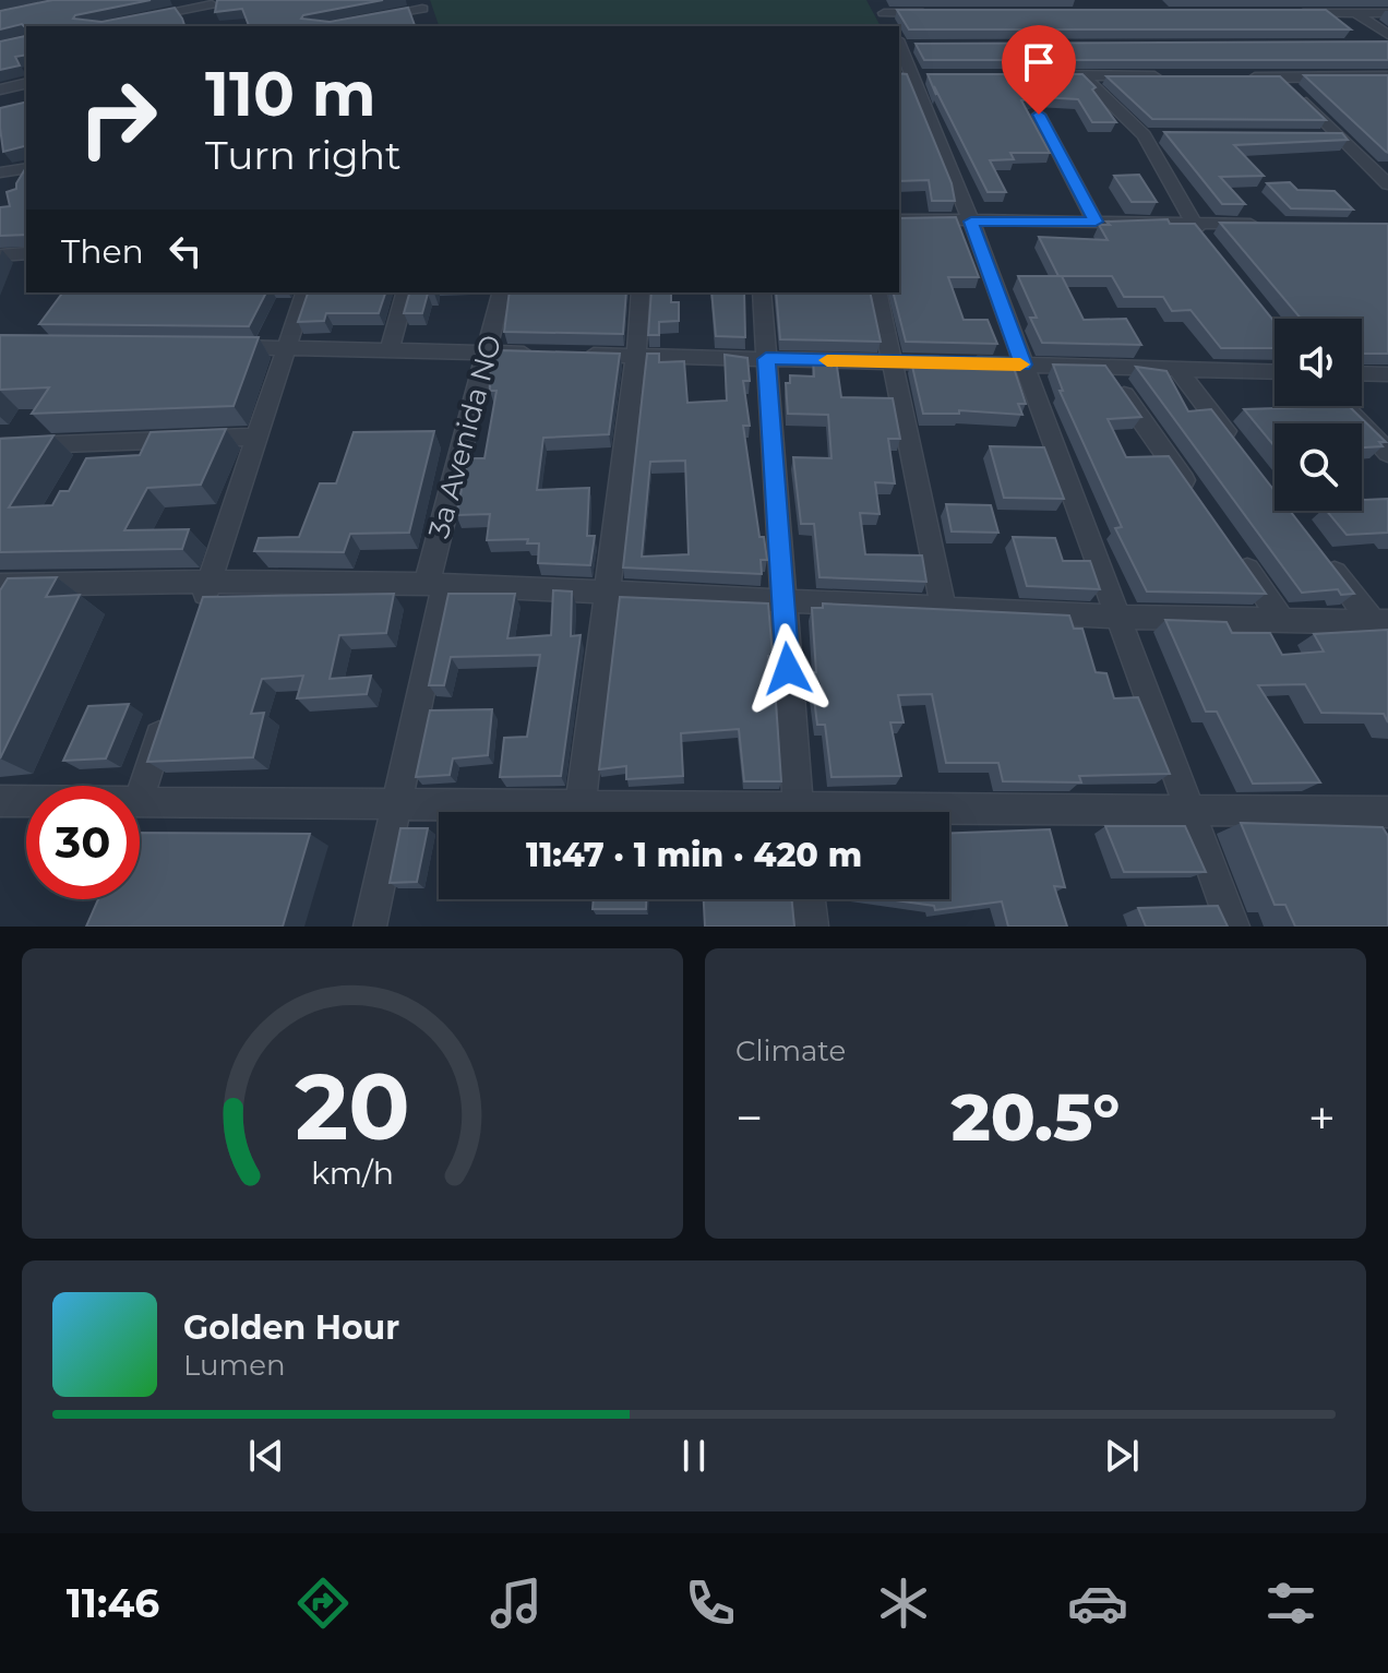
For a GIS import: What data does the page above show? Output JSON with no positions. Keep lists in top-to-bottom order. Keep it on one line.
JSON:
{"streets":{"street":["3a Avenida NO"]},"page":{"turn":["110 m","Turn right"],"then":"Then","limit":"30","trip":"11:47 · 1 min · 420 m","tile":"Climate","heat":["−","20.5°","+"],"song":["Golden Hour","Lumen"],"tabs":"11:46","gauge":["20","km/h"]}}
